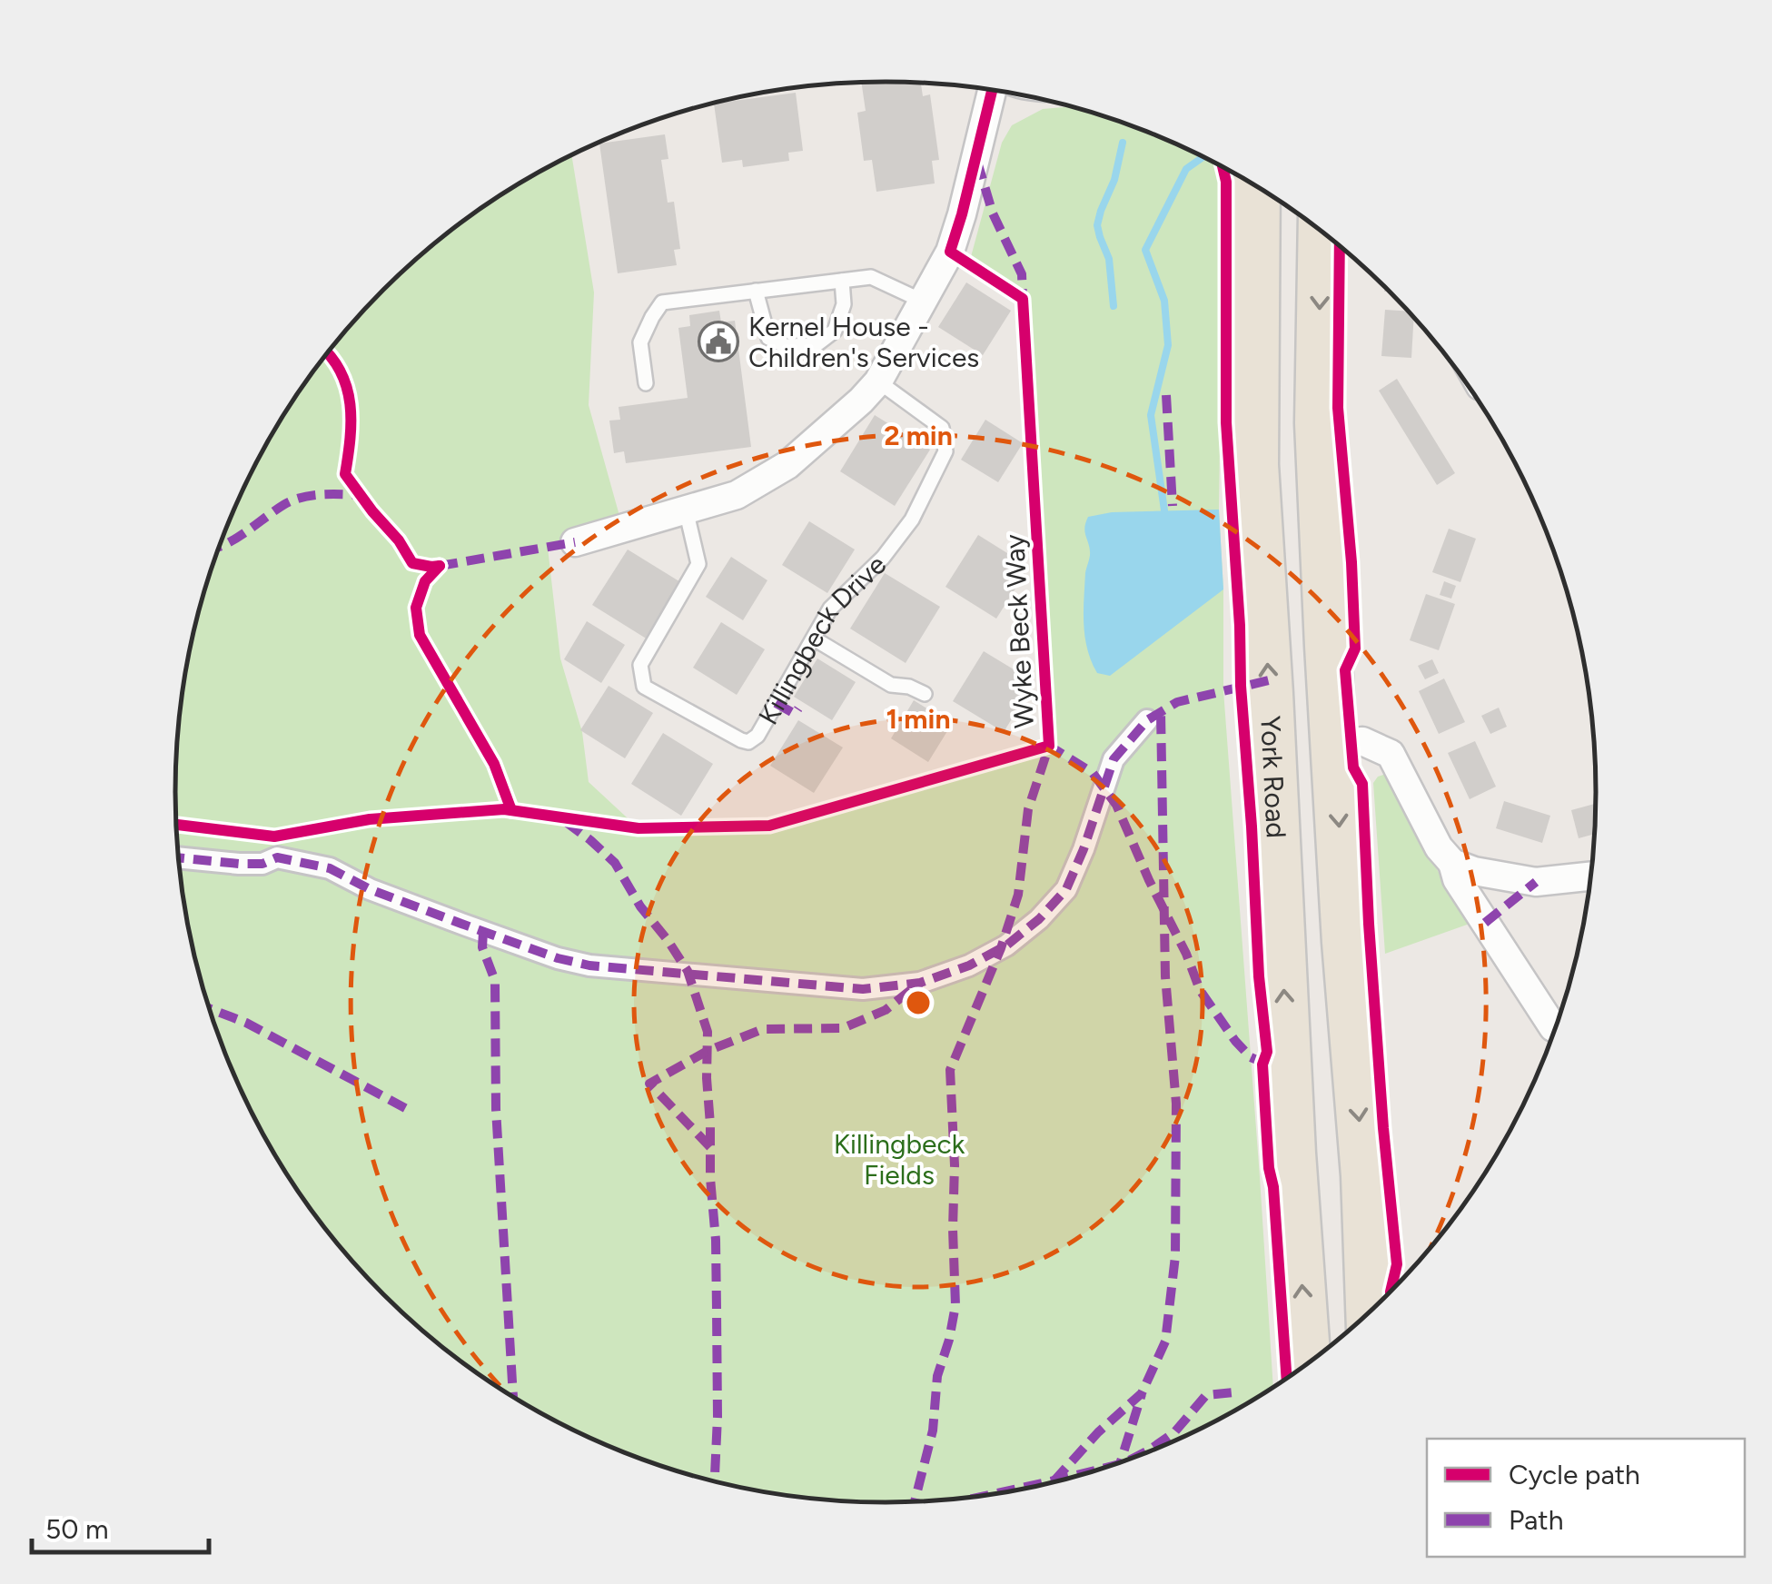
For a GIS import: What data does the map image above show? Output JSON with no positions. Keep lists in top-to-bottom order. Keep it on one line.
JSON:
{"streets":{"highway":["York Road"],"lane":["Killingbeck Drive"],"cycle path":["Wyke Beck Way"]},"parks":["Killingbeck Fields"],"places":{"public building":["Kernel House - Children's Services"]},"legend":["Cycle path","Path"],"scale_bar":"50 m","rings":["2 min","1 min"]}
